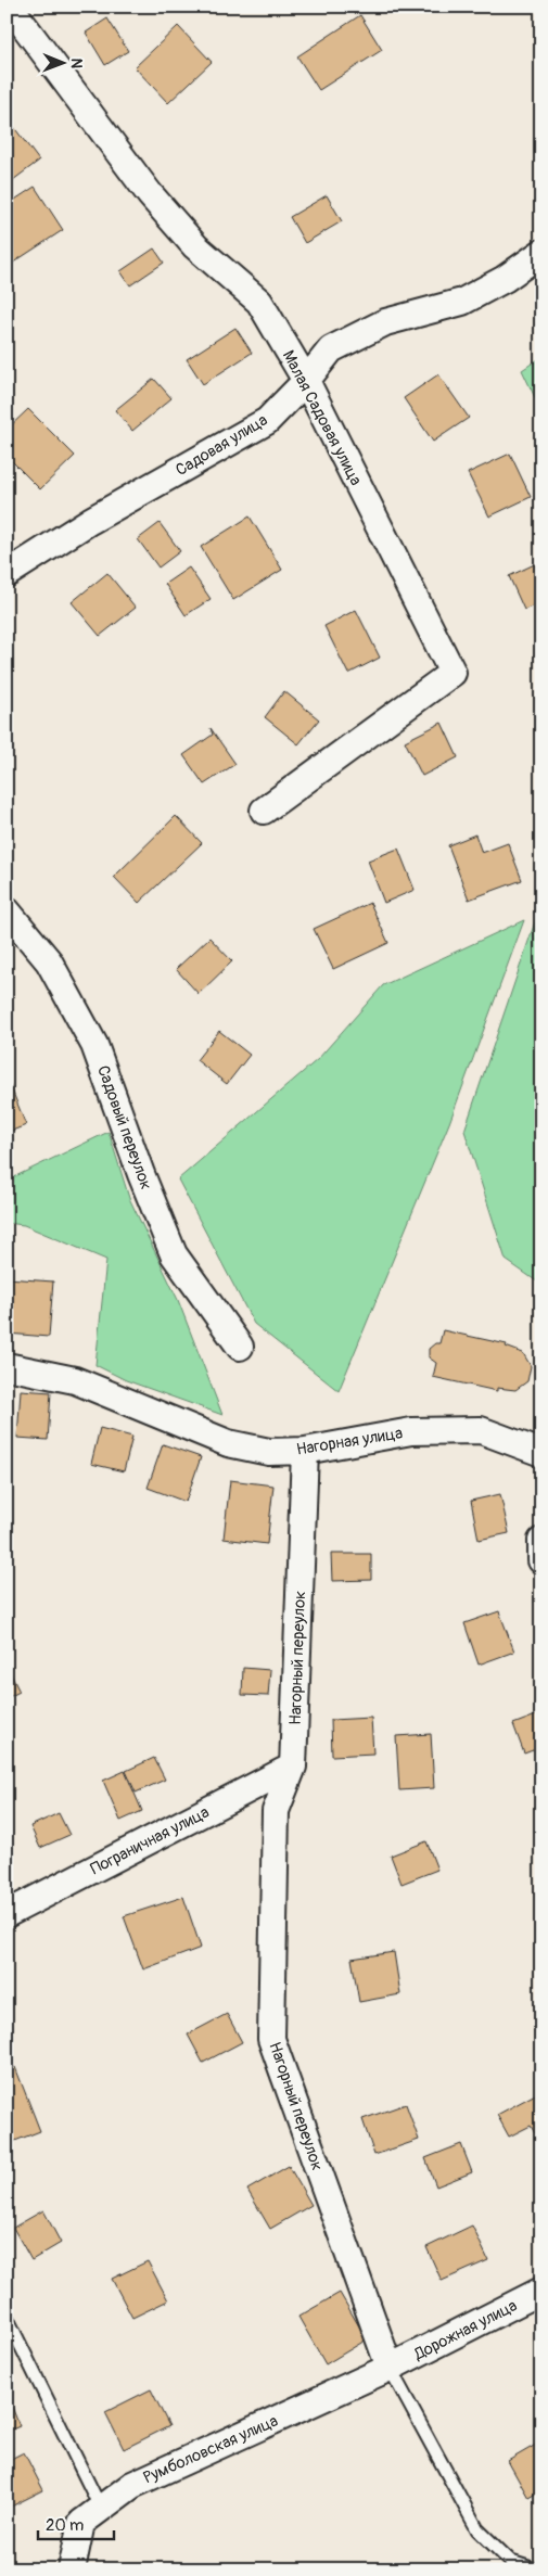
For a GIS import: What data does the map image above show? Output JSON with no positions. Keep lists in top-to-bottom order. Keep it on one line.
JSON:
{"streets":{"street":["Малая Садовая улица","Садовая улица","Садовый переулок","Нагорная улица","Нагорный переулок","Пограничная улица","Дорожная улица","Румболовская улица"]},"crossings":[["Малая Садовая улица","Садовая улица"],["Нагорная улица","Нагорный переулок"],["Нагорный переулок","Пограничная улица"],["Нагорный переулок","Дорожная улица"],["Нагорный переулок","Румболовская улица"],["Дорожная улица","Румболовская улица"]],"scale_bar":"20 m","north":"right"}
